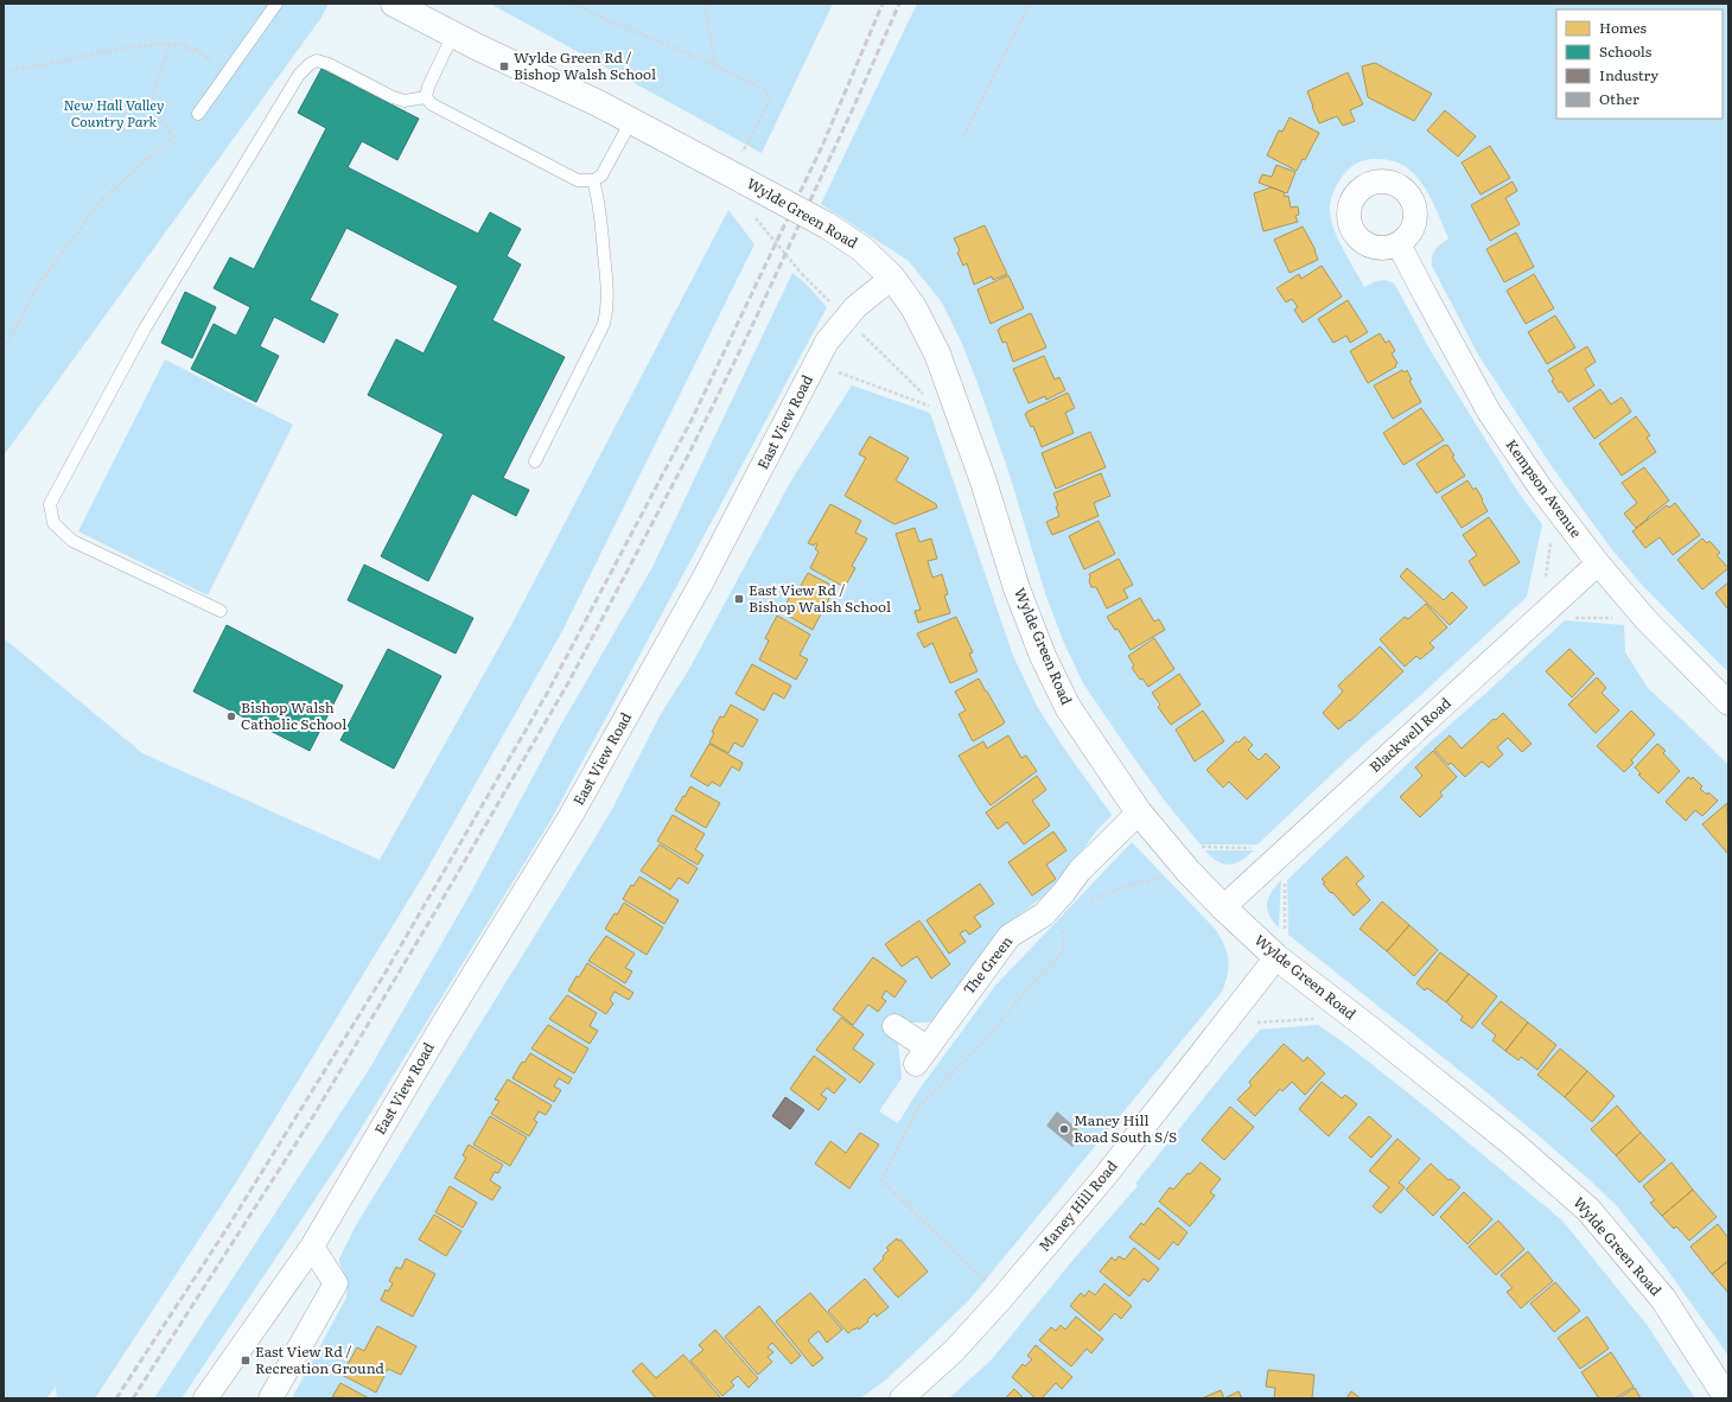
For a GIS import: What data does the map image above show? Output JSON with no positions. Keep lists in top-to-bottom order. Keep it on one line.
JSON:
{"streets":{"street":["Wylde Green Road","East View Road","Kempson Avenue","Blackwell Road","The Green","Maney Hill Road"]},"crossings":[["Wylde Green Road","East View Road"],["Wylde Green Road","Blackwell Road"],["Wylde Green Road","The Green"],["Wylde Green Road","Maney Hill Road"],["Kempson Avenue","Blackwell Road"]],"parks":["New Hall Valley Country Park"],"places":{"transit":["Wylde Green Rd / Bishop Walsh School","East View Rd / Bishop Walsh School","East View Rd / Recreation Ground"],"other":["Bishop Walsh Catholic School","Maney Hill Road South S/S"]},"legend":["Homes","Schools","Industry","Other"]}
